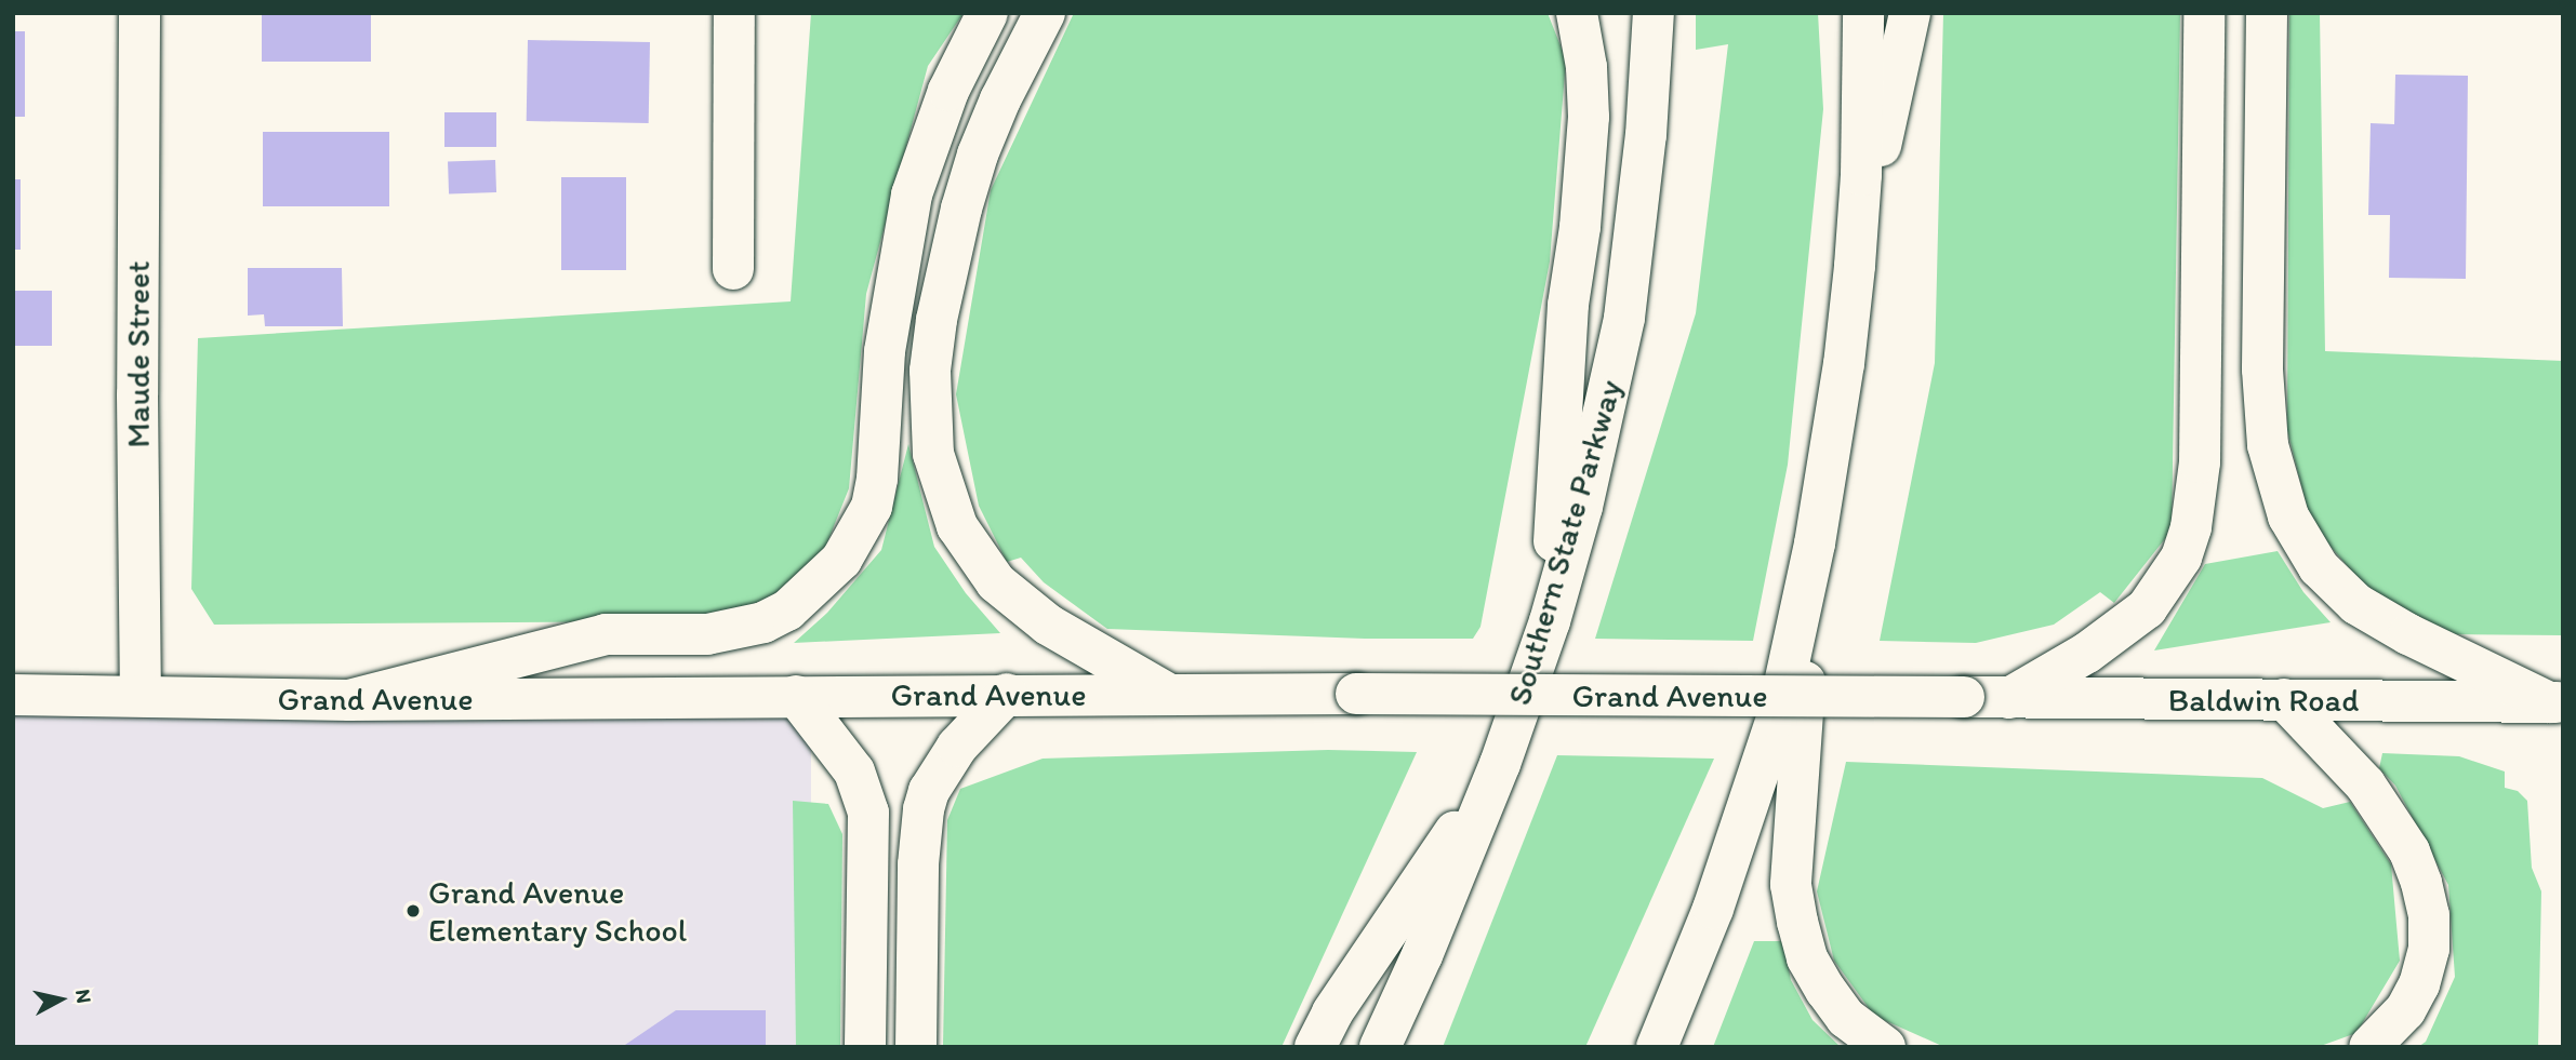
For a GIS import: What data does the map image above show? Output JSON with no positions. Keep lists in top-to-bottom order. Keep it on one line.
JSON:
{"streets":{"main road":["Maude Street","Southern State Parkway","Grand Avenue","Baldwin Road"]},"crossings":[["Maude Street","Grand Avenue"],["Grand Avenue","Baldwin Road"]],"places":["Grand Avenue Elementary School"],"north":"right"}
